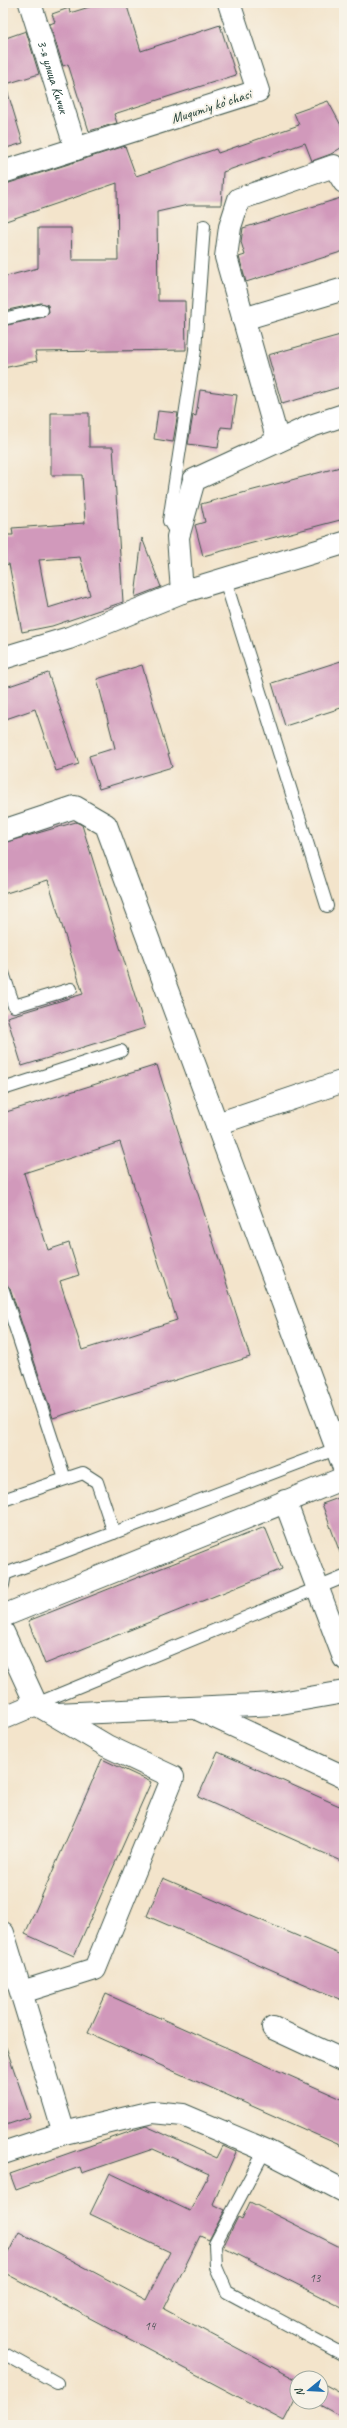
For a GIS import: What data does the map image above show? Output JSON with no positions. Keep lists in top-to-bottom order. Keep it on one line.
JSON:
{"streets":{"street":["3-я улица Кичик","Muqumiy koʻchasi"]},"crossings":[["3-я улица Кичик","Muqumiy koʻchasi"]],"house_numbers":["13","14"],"north":"left"}
